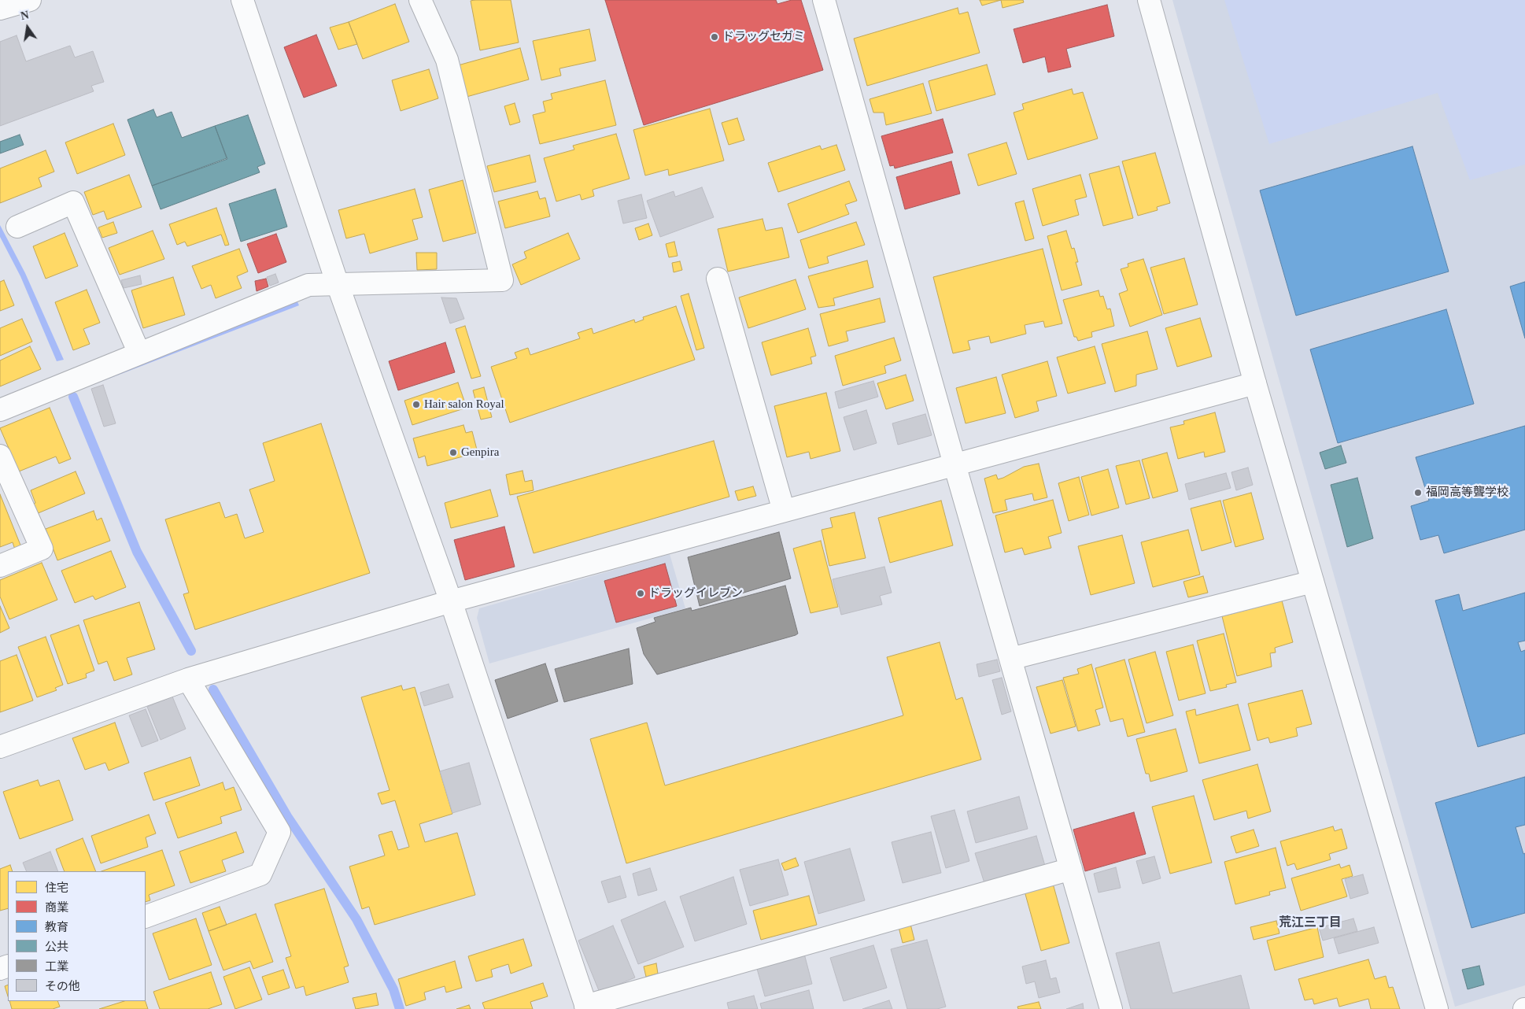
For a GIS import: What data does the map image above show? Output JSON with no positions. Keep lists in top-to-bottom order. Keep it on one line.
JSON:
{"districts":["荒江三丁目"],"places":["ドラッグセガミ","Hair salon Royal","Genpira","福岡高等聾学校","ドラッグイレブン"],"legend":["住宅","商業","教育","公共","工業","その他"],"north":"top"}
